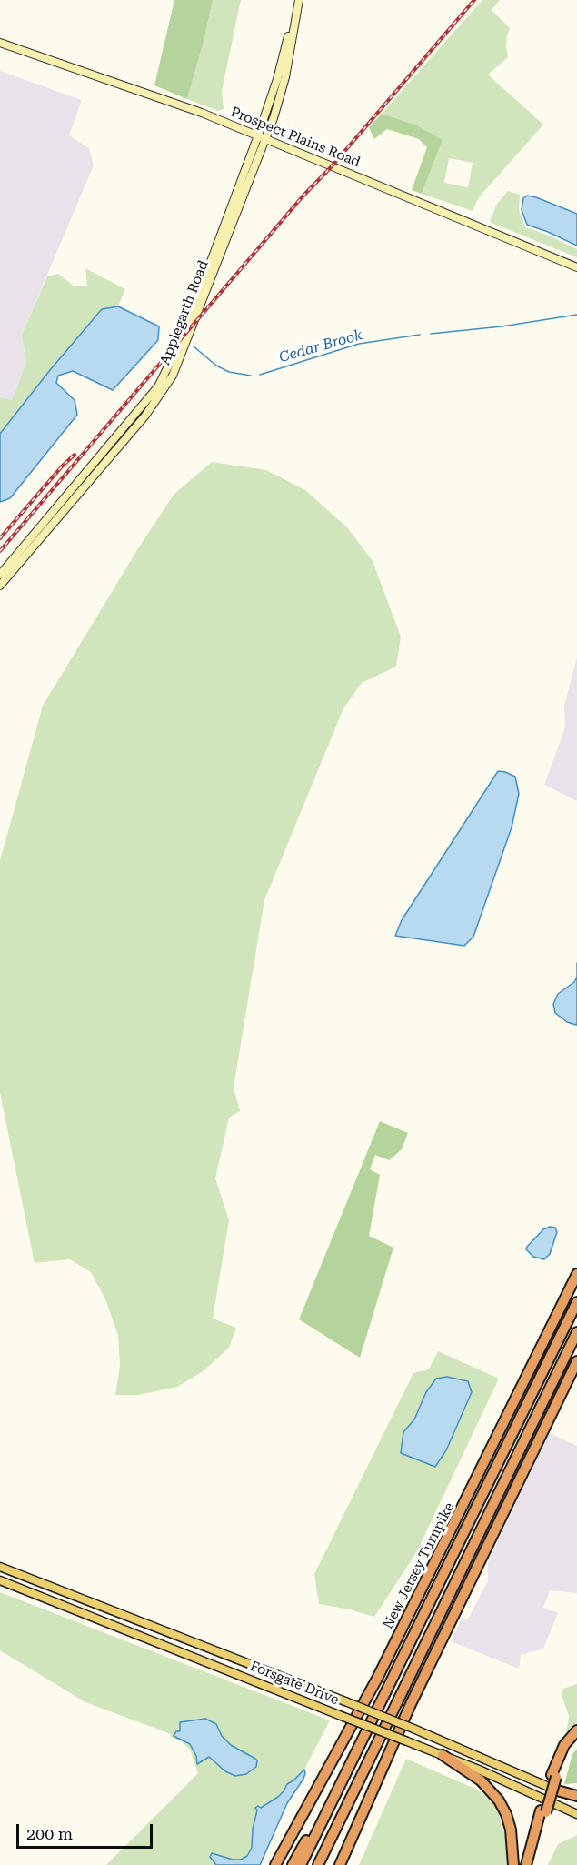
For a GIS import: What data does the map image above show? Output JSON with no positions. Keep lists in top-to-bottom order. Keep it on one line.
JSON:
{"streets":{"highway":["New Jersey Turnpike"],"main road":["Prospect Plains Road","Applegarth Road","Forsgate Drive"]},"crossings":[["Prospect Plains Road","Applegarth Road"]],"water":["Cedar Brook"],"scale_bar":"200 m"}
